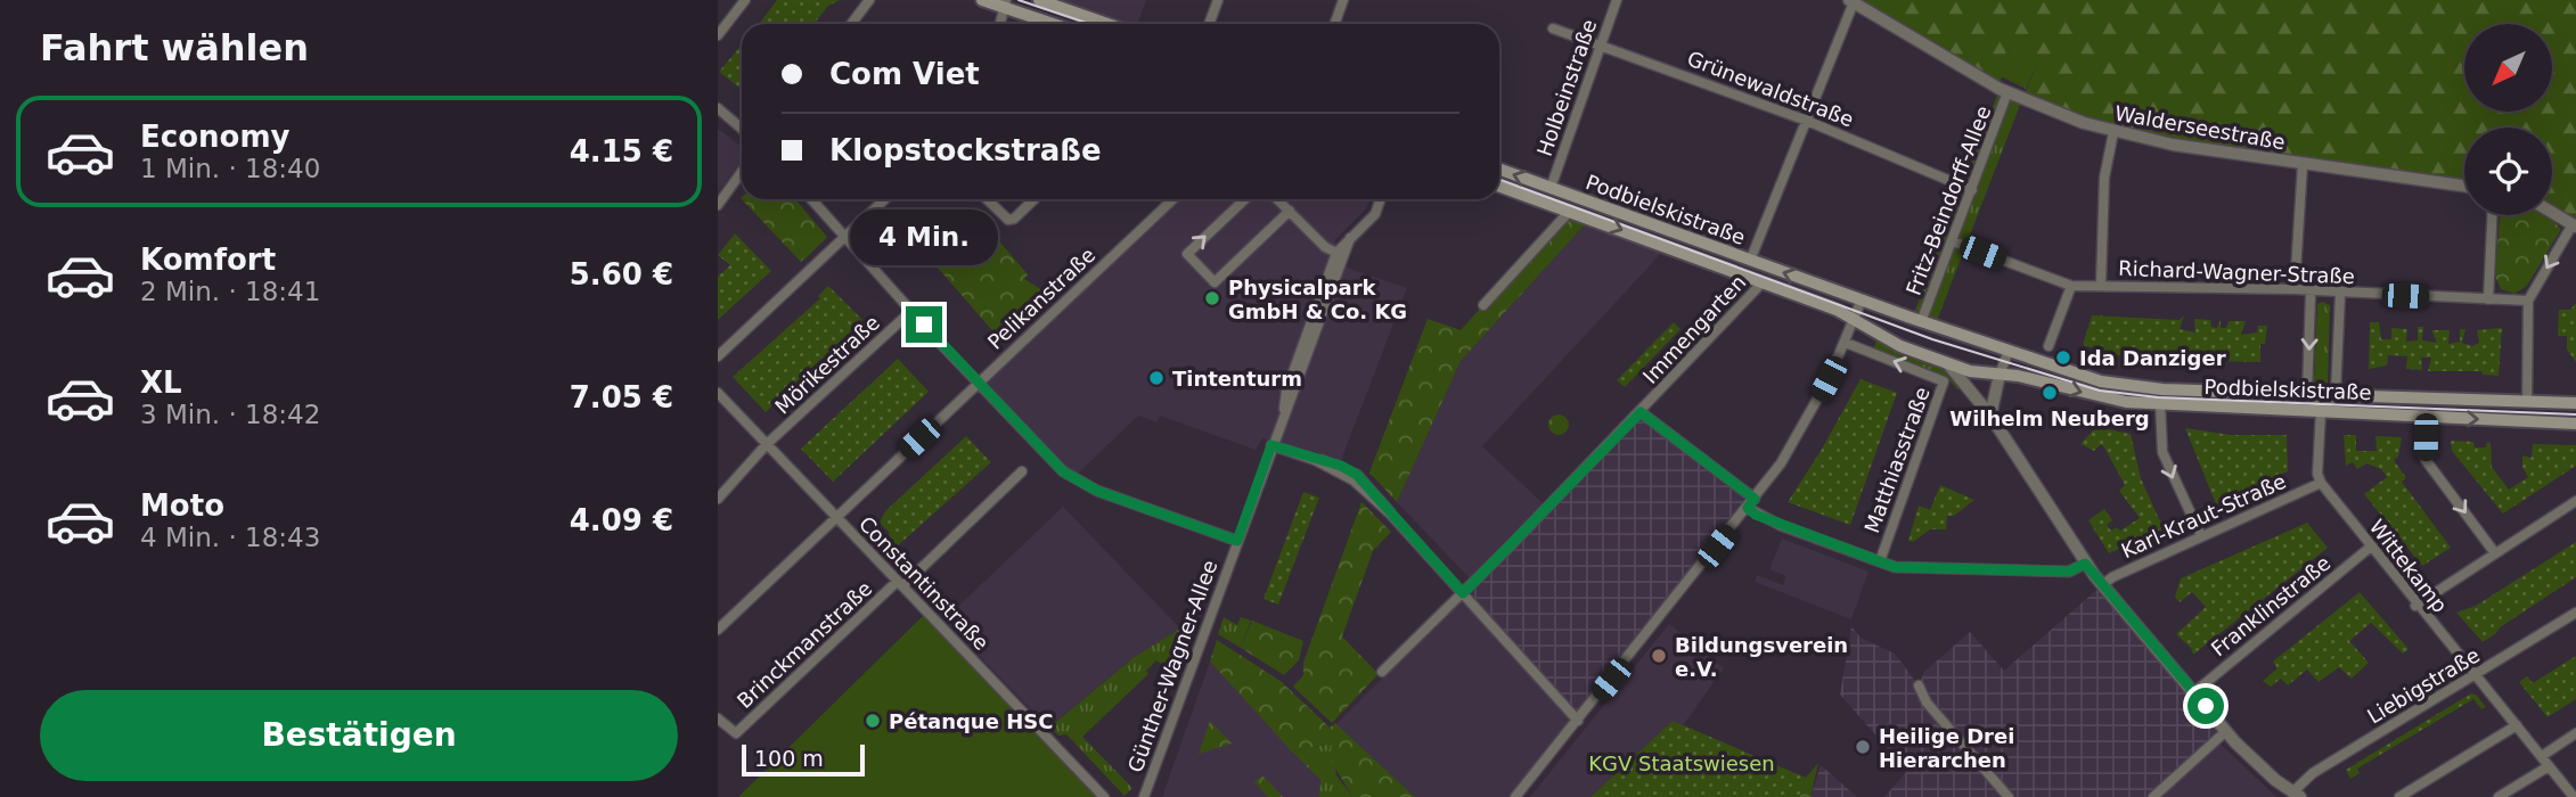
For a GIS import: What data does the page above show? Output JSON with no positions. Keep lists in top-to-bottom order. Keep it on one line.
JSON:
{"streets":{"main road":["Podbielskistraße"],"street":["Holbeinstraße","Grünewaldstraße","Walderseestraße","Fritz-Beindorff-Allee","Richard-Wagner-Straße","Pelikanstraße","Immengarten","Mörikestraße","Matthiasstraße","Karl-Kraut-Straße","Wittekamp","Constantinstraße","Franklinstraße","Brinckmanstraße","Günther-Wagner-Allee","Liebigstraße"]},"crossings":[["Holbeinstraße","Grünewaldstraße"],["Holbeinstraße","Podbielskistraße"],["Grünewaldstraße","Fritz-Beindorff-Allee"],["Walderseestraße","Fritz-Beindorff-Allee"],["Fritz-Beindorff-Allee","Podbielskistraße"],["Fritz-Beindorff-Allee","Richard-Wagner-Straße"],["Podbielskistraße","Immengarten"],["Pelikanstraße","Constantinstraße"],["Mörikestraße","Constantinstraße"],["Karl-Kraut-Straße","Wittekamp"],["Wittekamp","Franklinstraße"],["Wittekamp","Liebigstraße"],["Constantinstraße","Brinckmanstraße"]],"parks":["KGV Staatswiesen"],"places":["Physicalpark GmbH & Co. KG","Ida Danziger","Tintenturm","Wilhelm Neuberg","Bildungsverein e.V.","Pétanque HSC","Heilige Drei Hierarchen"],"scale_bar":"100 m","north":"bottom left","page":{"heading":"Fahrt wählen","banner":["Com Viet","Klopstockstraße"],"list":[{"name":"Economy","note":"1 Min. · 18:40","value":"4.15 €"},{"name":"Komfort","note":"2 Min. · 18:41","value":"5.60 €"},{"name":"XL","note":"3 Min. · 18:42","value":"7.05 €"},{"name":"Moto","note":"4 Min. · 18:43","value":"4.09 €"}],"bubble":"4 Min.","buttons":"Bestätigen","scale":"100 m"}}
